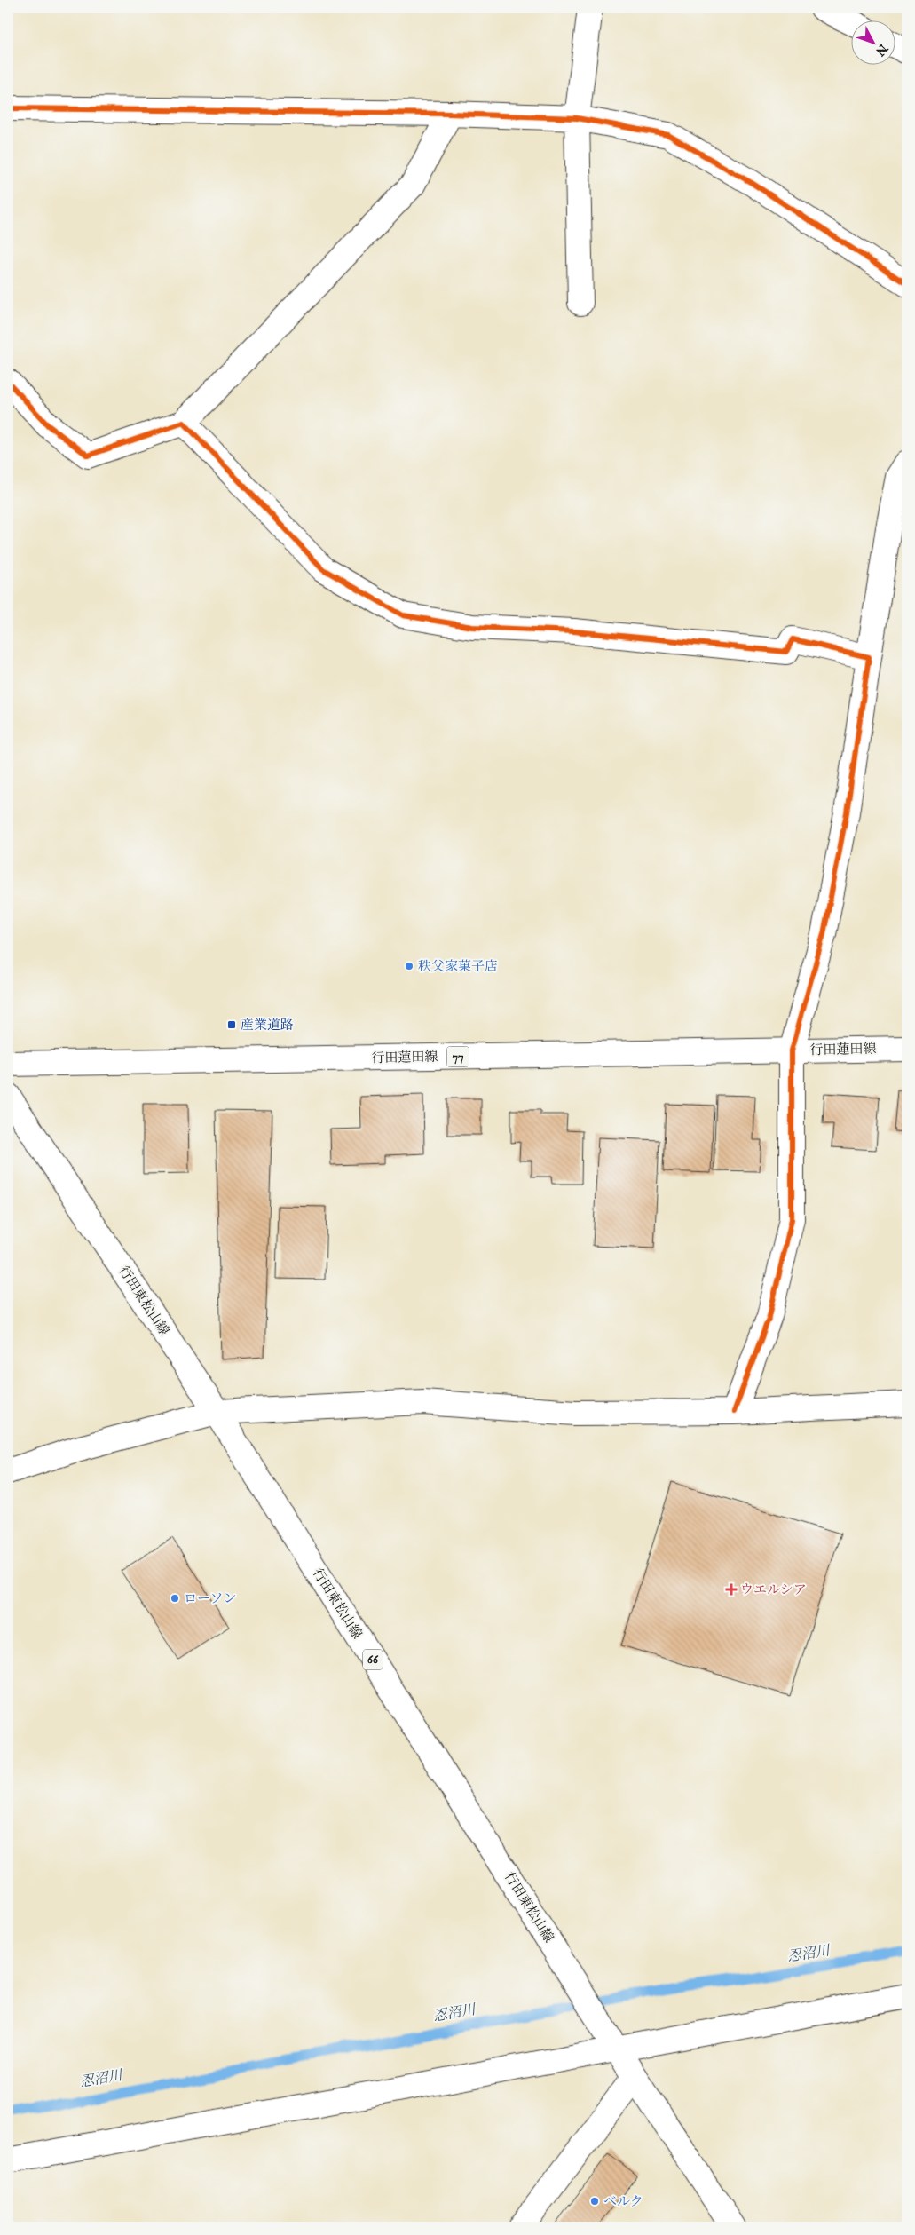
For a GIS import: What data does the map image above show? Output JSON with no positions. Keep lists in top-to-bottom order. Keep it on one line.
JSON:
{"streets":{"street":["行田蓮田線","77","行田東松山線","66"]},"water":["忍沼川"],"places":{"other":["秩父家菓子店","ローソン","ベルク"],"transit":["産業道路"],"health":["ウエルシア"]},"north":"bottom right"}
